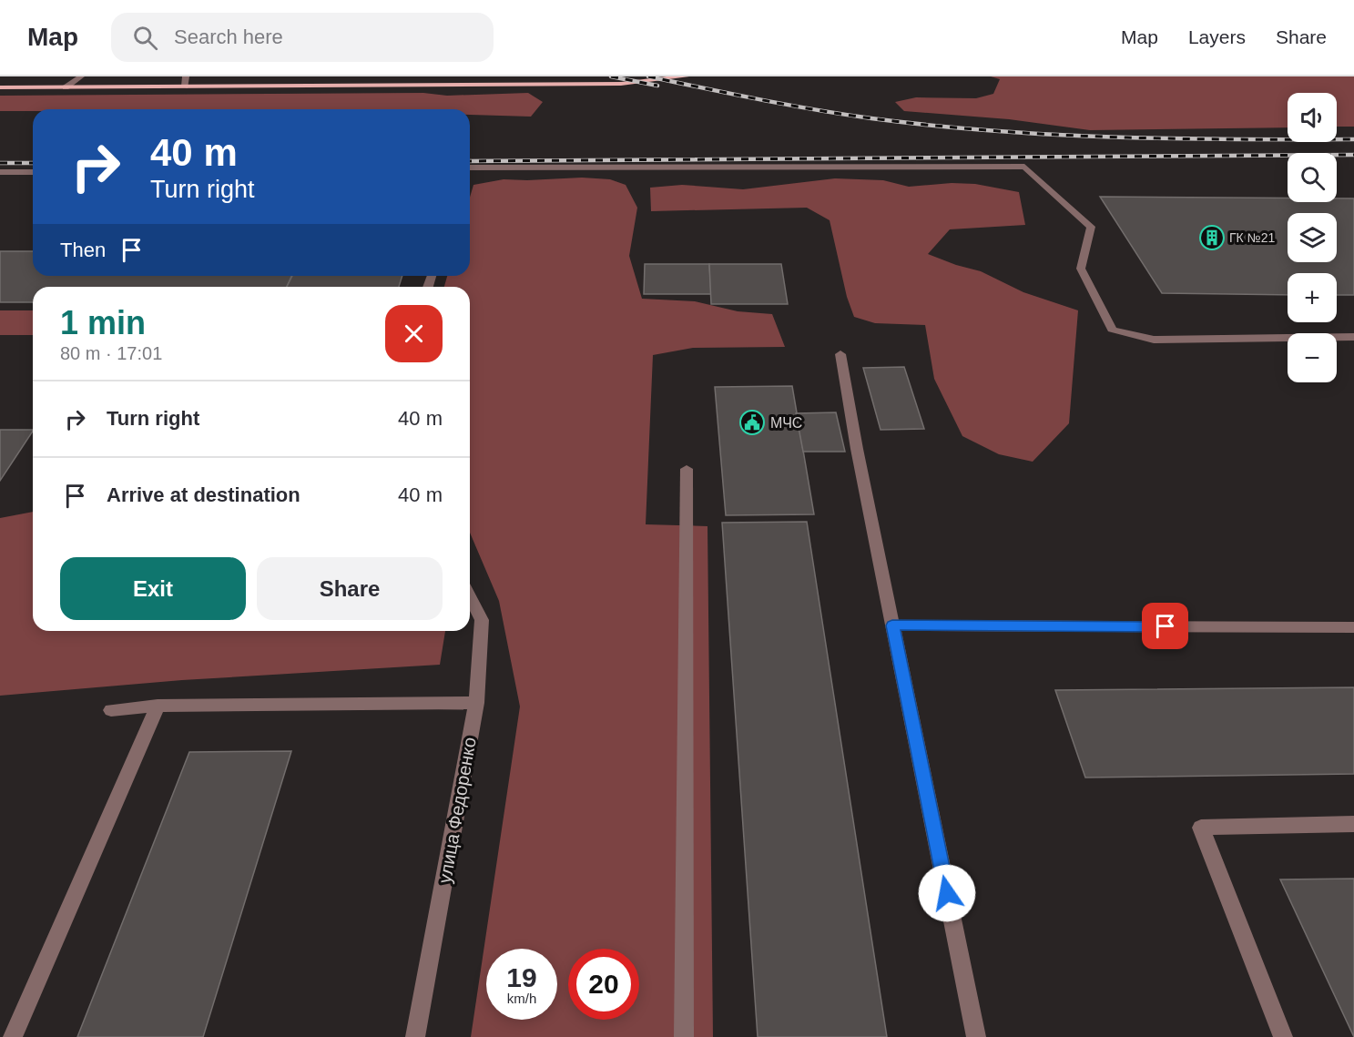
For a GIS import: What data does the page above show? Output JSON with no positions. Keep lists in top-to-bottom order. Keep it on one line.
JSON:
{"streets":{"street":["улица Федоренко"]},"places":{"building":["ГК №21"],"public building":["МЧС"]},"page":{"header":"Map","search":"Search here","nav":["Map","Layers","Share"],"map_buttons":["+","−"],"turn":["40 m","Turn right"],"then":"Then","heading":["1 min","80 m · 17:01"],"list":[{"name":"Turn right","value":"40 m"},{"name":"Arrive at destination","value":"40 m"}],"buttons":["Exit","Share"],"speed":"19 km/h","limit":"20"}}
